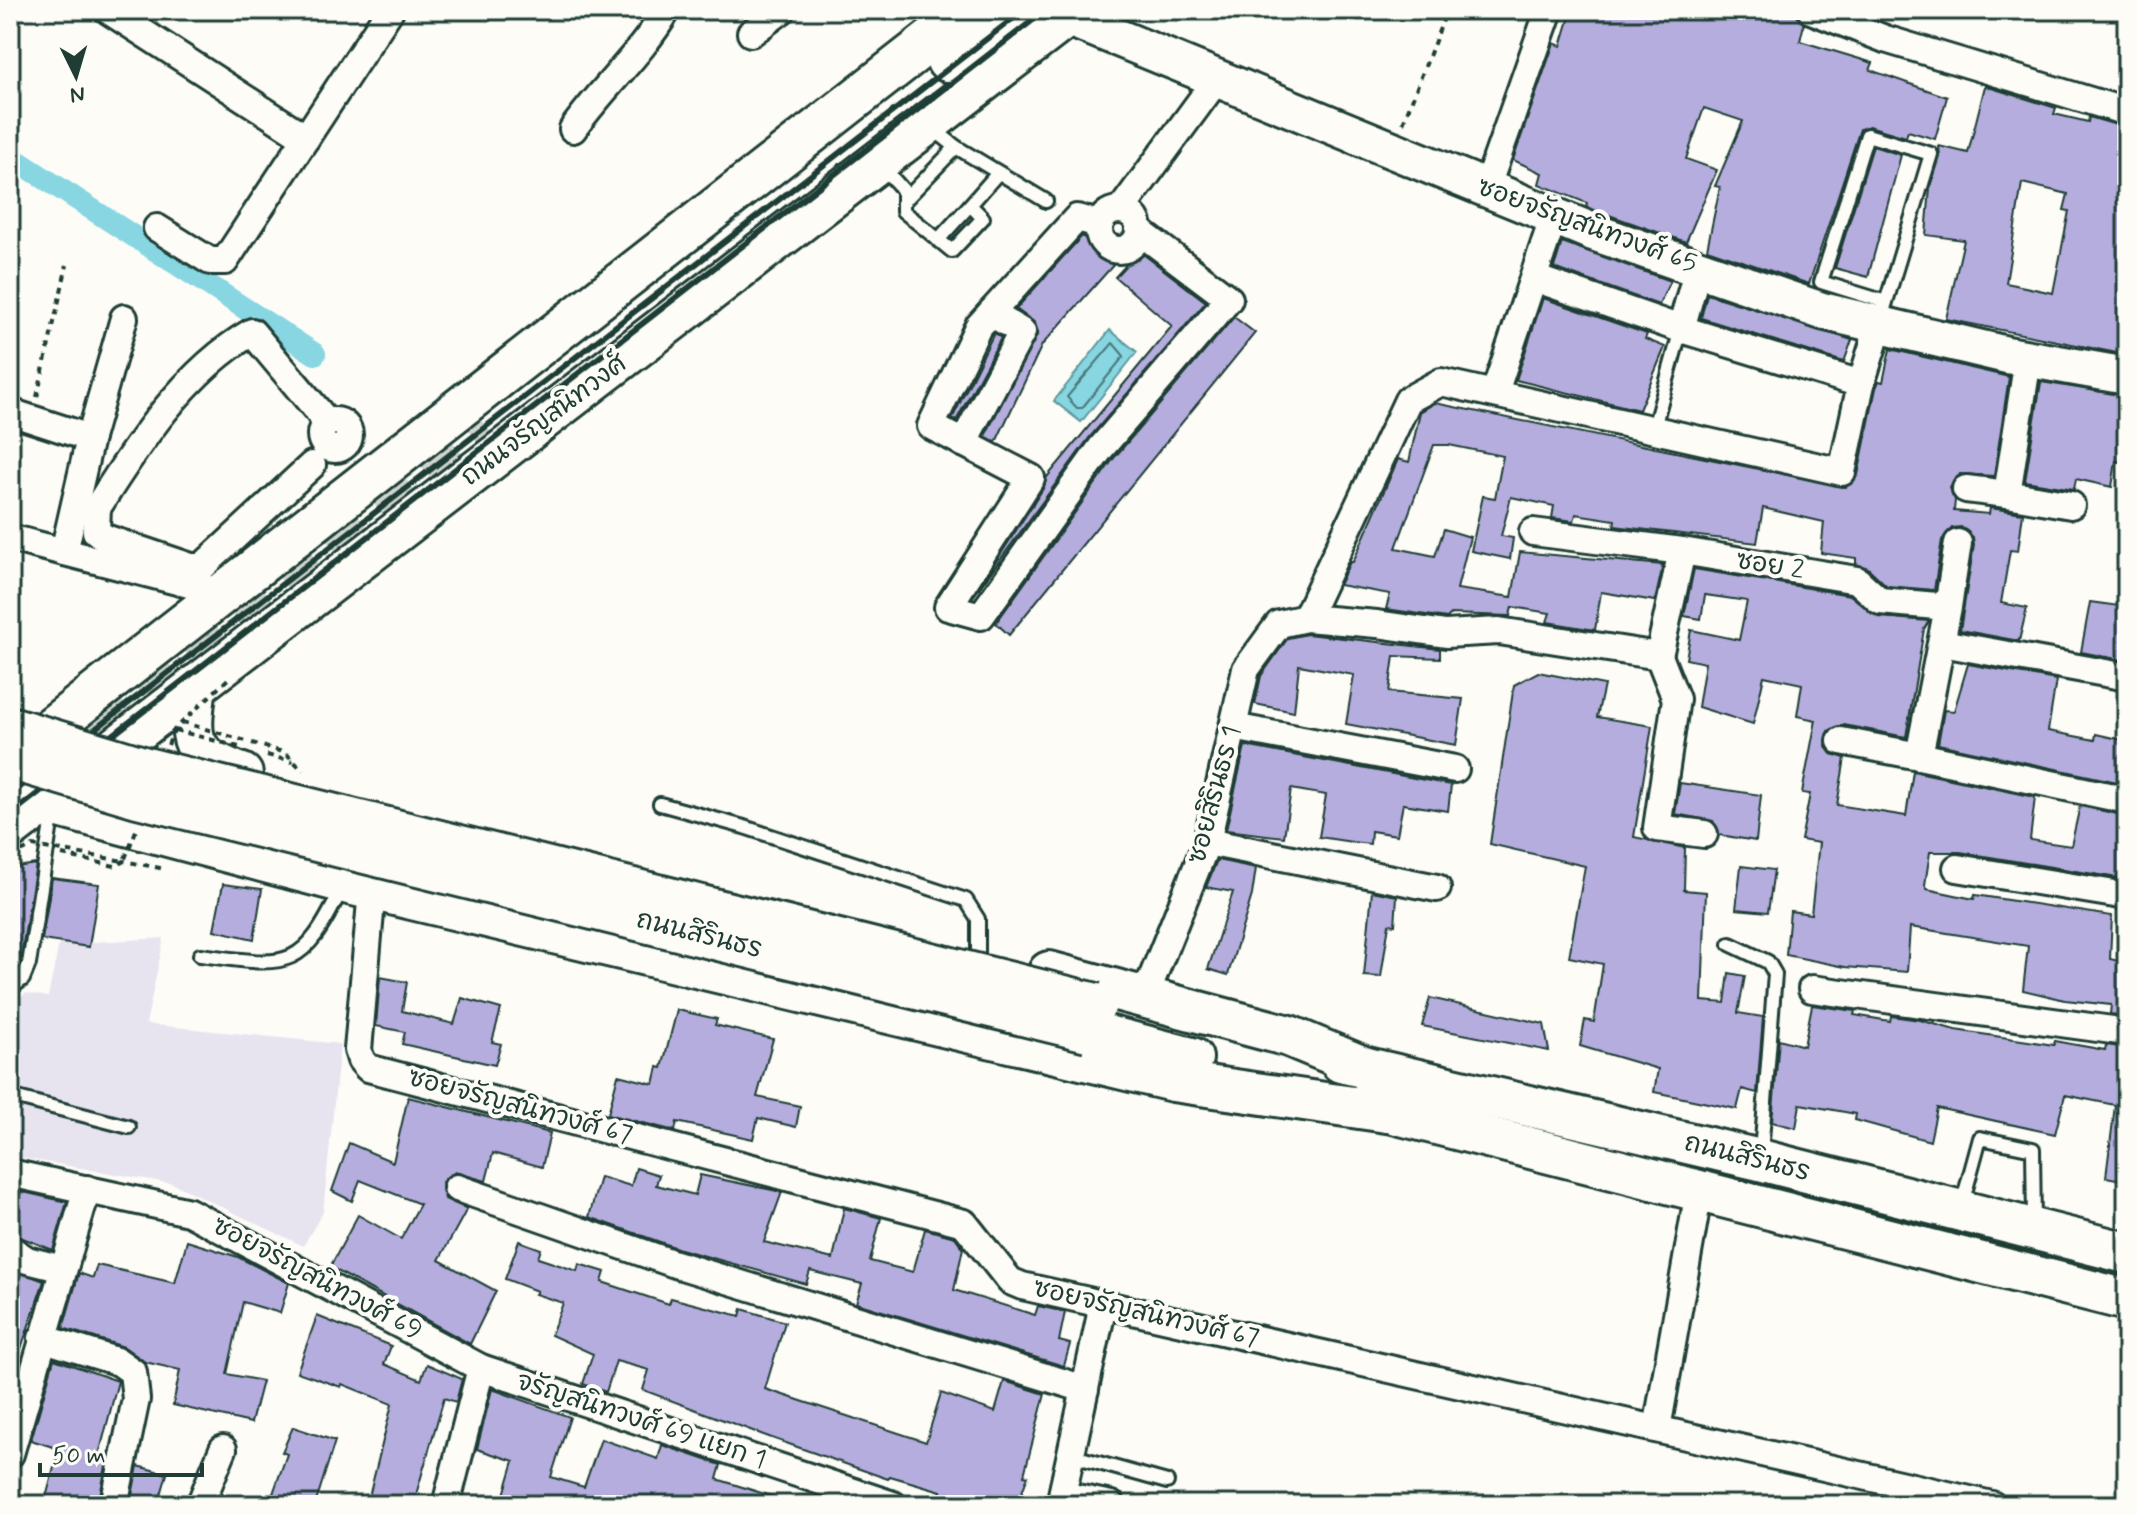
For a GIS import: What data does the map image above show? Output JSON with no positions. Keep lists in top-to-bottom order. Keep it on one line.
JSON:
{"streets":{"main road":["ถนนจรัญสนิทวงศ์","ถนนสิรินธร"],"street":["ซอยจรัญสนิทวงศ์ 65","ซอย 2","ซอยสิรินธร 1","ซอยจรัญสนิทวงศ์ 67","ซอยจรัญสนิทวงศ์ 69","จรัญสนิทวงศ์ 69 แยก 1"]},"crossings":[["ซอยจรัญสนิทวงศ์ 65","ถนนจรัญสนิทวงศ์"],["ถนนจรัญสนิทวงศ์","ถนนสิรินธร"],["ซอยสิรินธร 1","ถนนสิรินธร"],["ถนนสิรินธร","ซอยจรัญสนิทวงศ์ 67"],["ซอยจรัญสนิทวงศ์ 69","จรัญสนิทวงศ์ 69 แยก 1"]],"scale_bar":"50 m","north":"bottom"}
